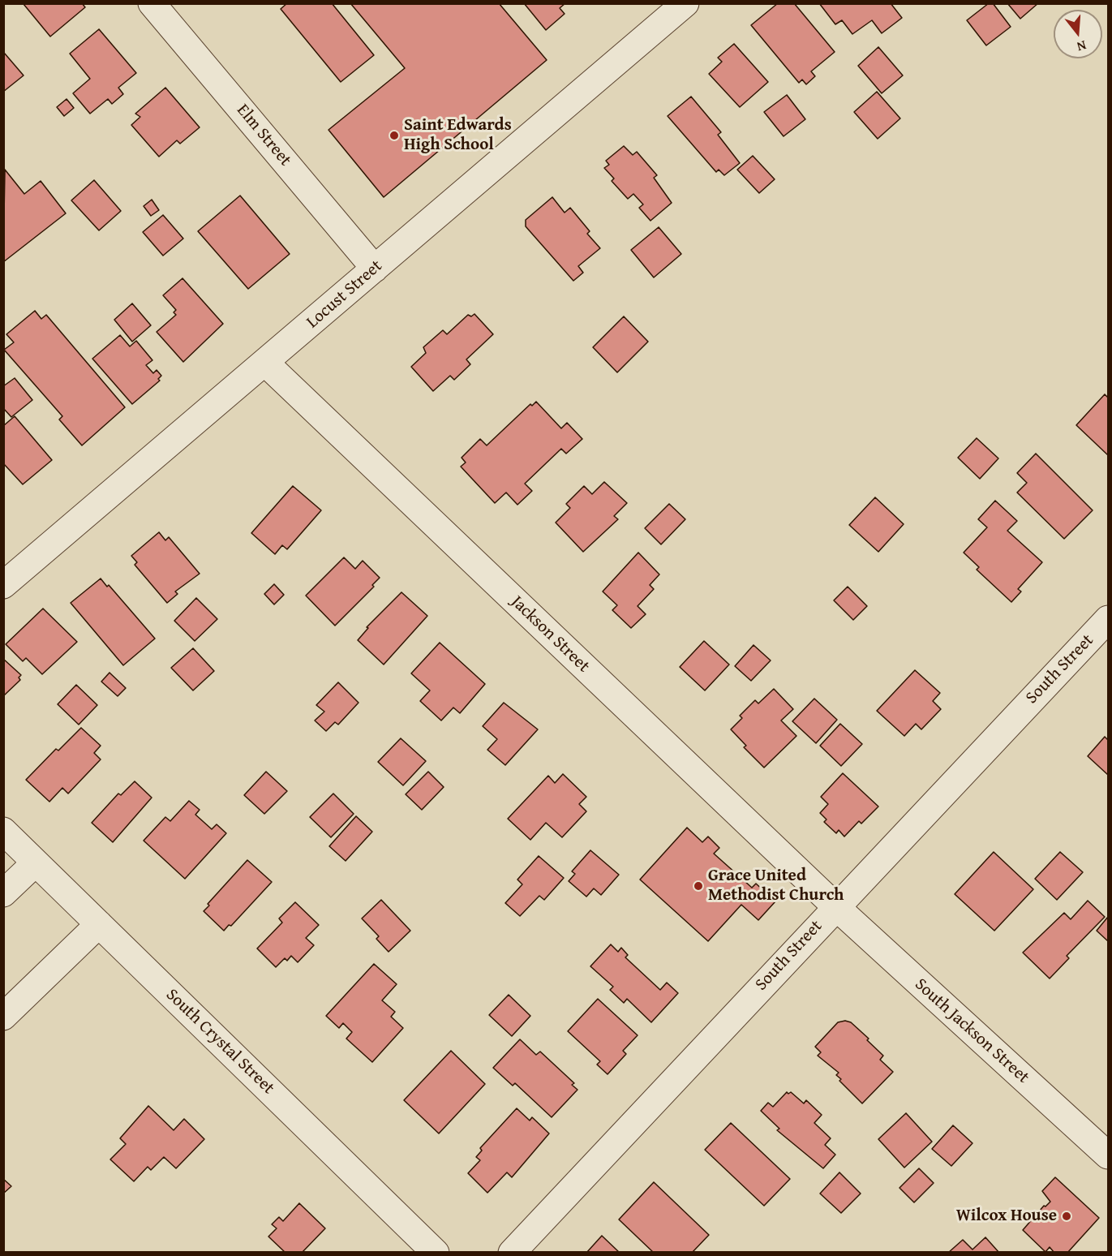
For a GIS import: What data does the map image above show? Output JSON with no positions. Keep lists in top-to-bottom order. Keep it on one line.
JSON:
{"streets":{"street":["Elm Street","Locust Street","Jackson Street","South Street","South Jackson Street","South Crystal Street"]},"crossings":[["Elm Street","Locust Street"],["Locust Street","Jackson Street"],["Jackson Street","South Street"],["Jackson Street","South Jackson Street"],["South Street","South Jackson Street"]],"places":["Saint Edwards High School","Grace United Methodist Church","Wilcox House"],"north":"bottom"}
